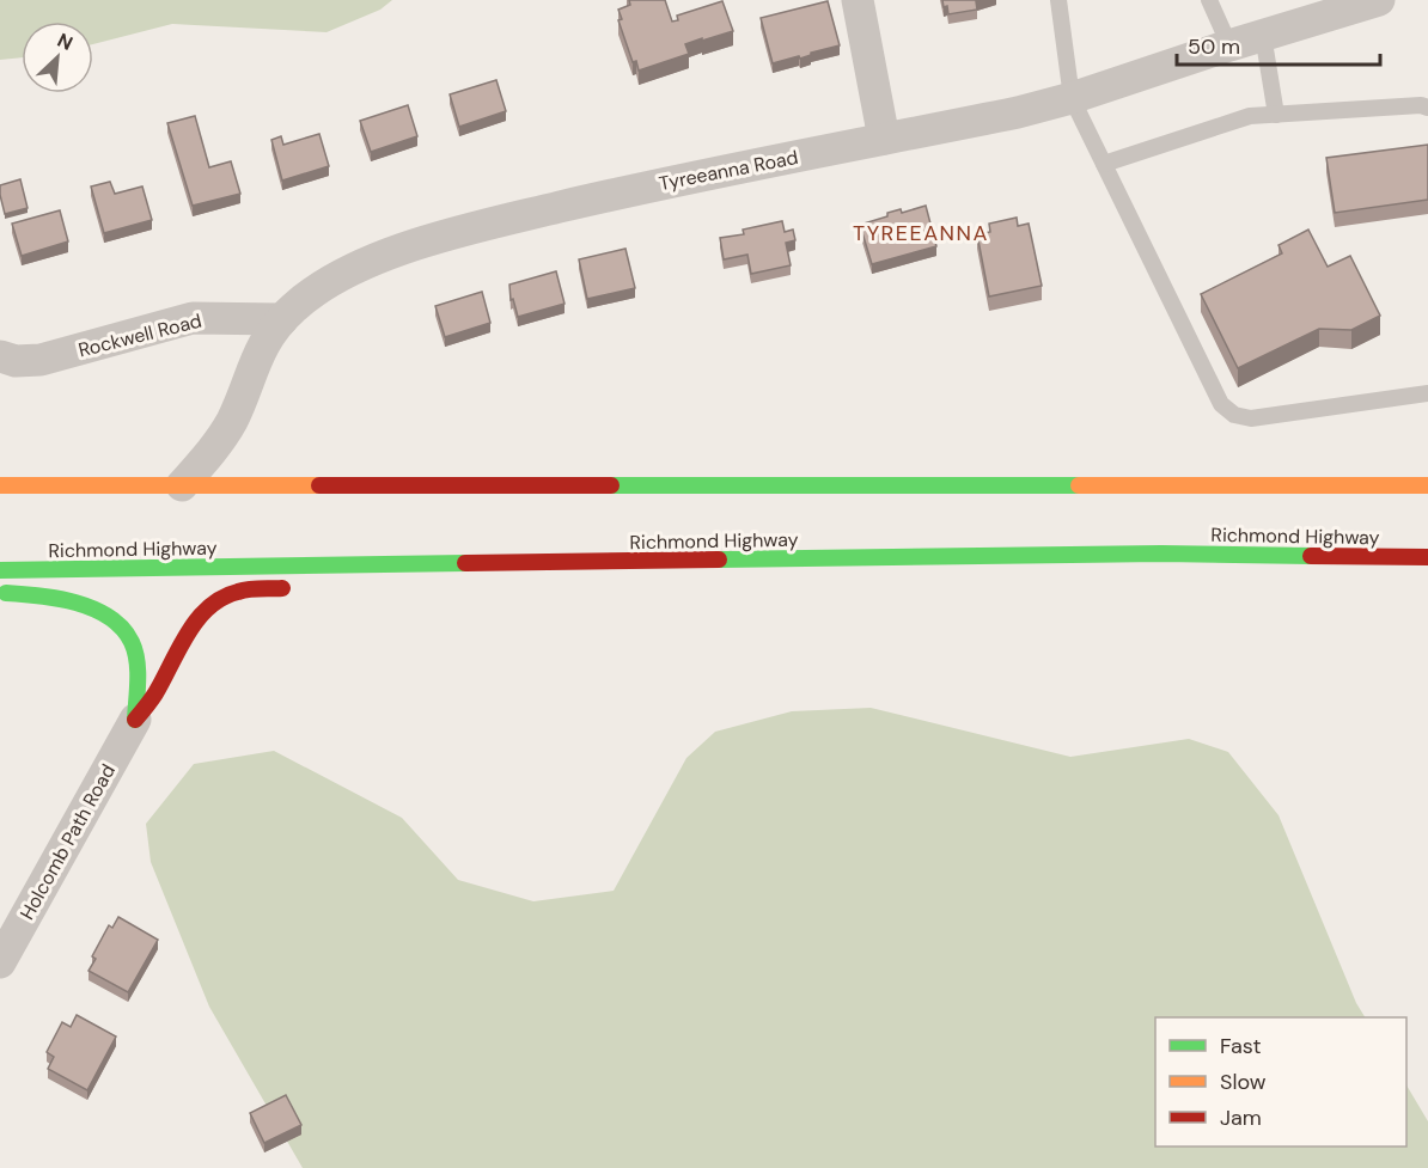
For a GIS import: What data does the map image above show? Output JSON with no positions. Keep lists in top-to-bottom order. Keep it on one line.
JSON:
{"streets":{"highway":["Richmond Highway"],"street":["Tyreeanna Road","Rockwell Road","Holcomb Path Road"]},"crossings":[["Tyreeanna Road","Rockwell Road"]],"districts":["TYREEANNA"],"legend":["Fast","Slow","Jam"],"scale_bar":"50 m","north":"top right"}
